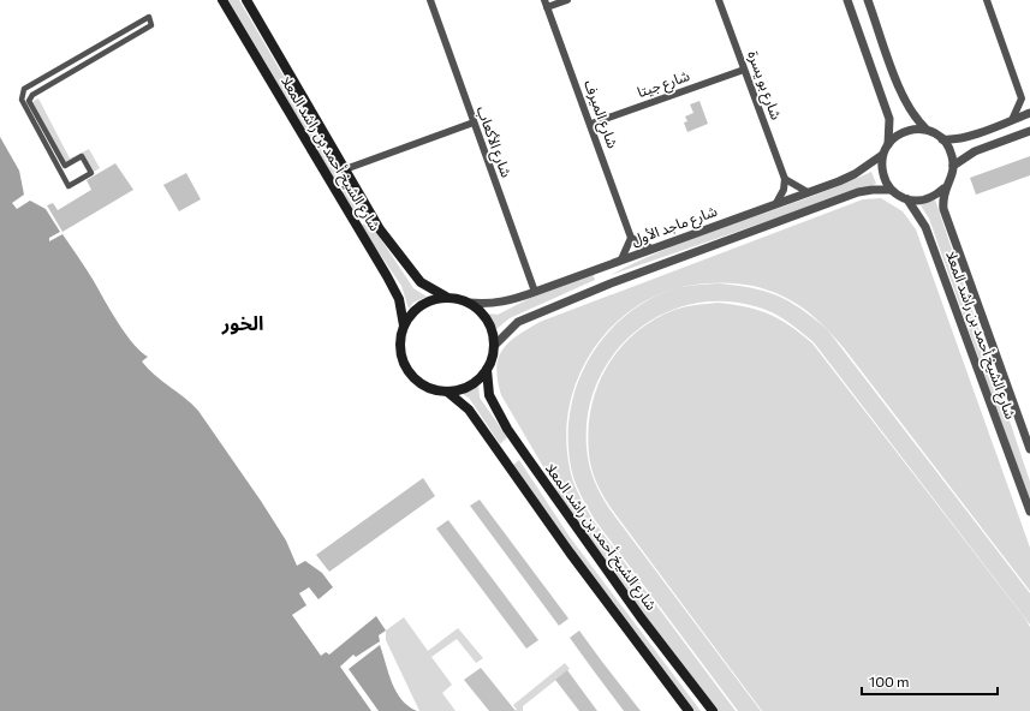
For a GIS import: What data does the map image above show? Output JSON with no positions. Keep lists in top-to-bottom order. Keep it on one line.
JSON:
{"streets":{"main road":["شارع الشيخ أحمد بن راشد المعلا"],"street":["شارع جيتا","شارع بو يسرة","شارع الميرف","شارع الأكعاب","شارع ماجد الأول"]},"crossings":[["شارع جيتا","شارع بو يسرة"],["شارع جيتا","شارع الميرف"],["شارع الأكعاب","شارع ماجد الأول"],["شارع الشيخ أحمد بن راشد المعلا","شارع ماجد الأول"]],"districts":["الخور"],"scale_bar":"100 m"}
